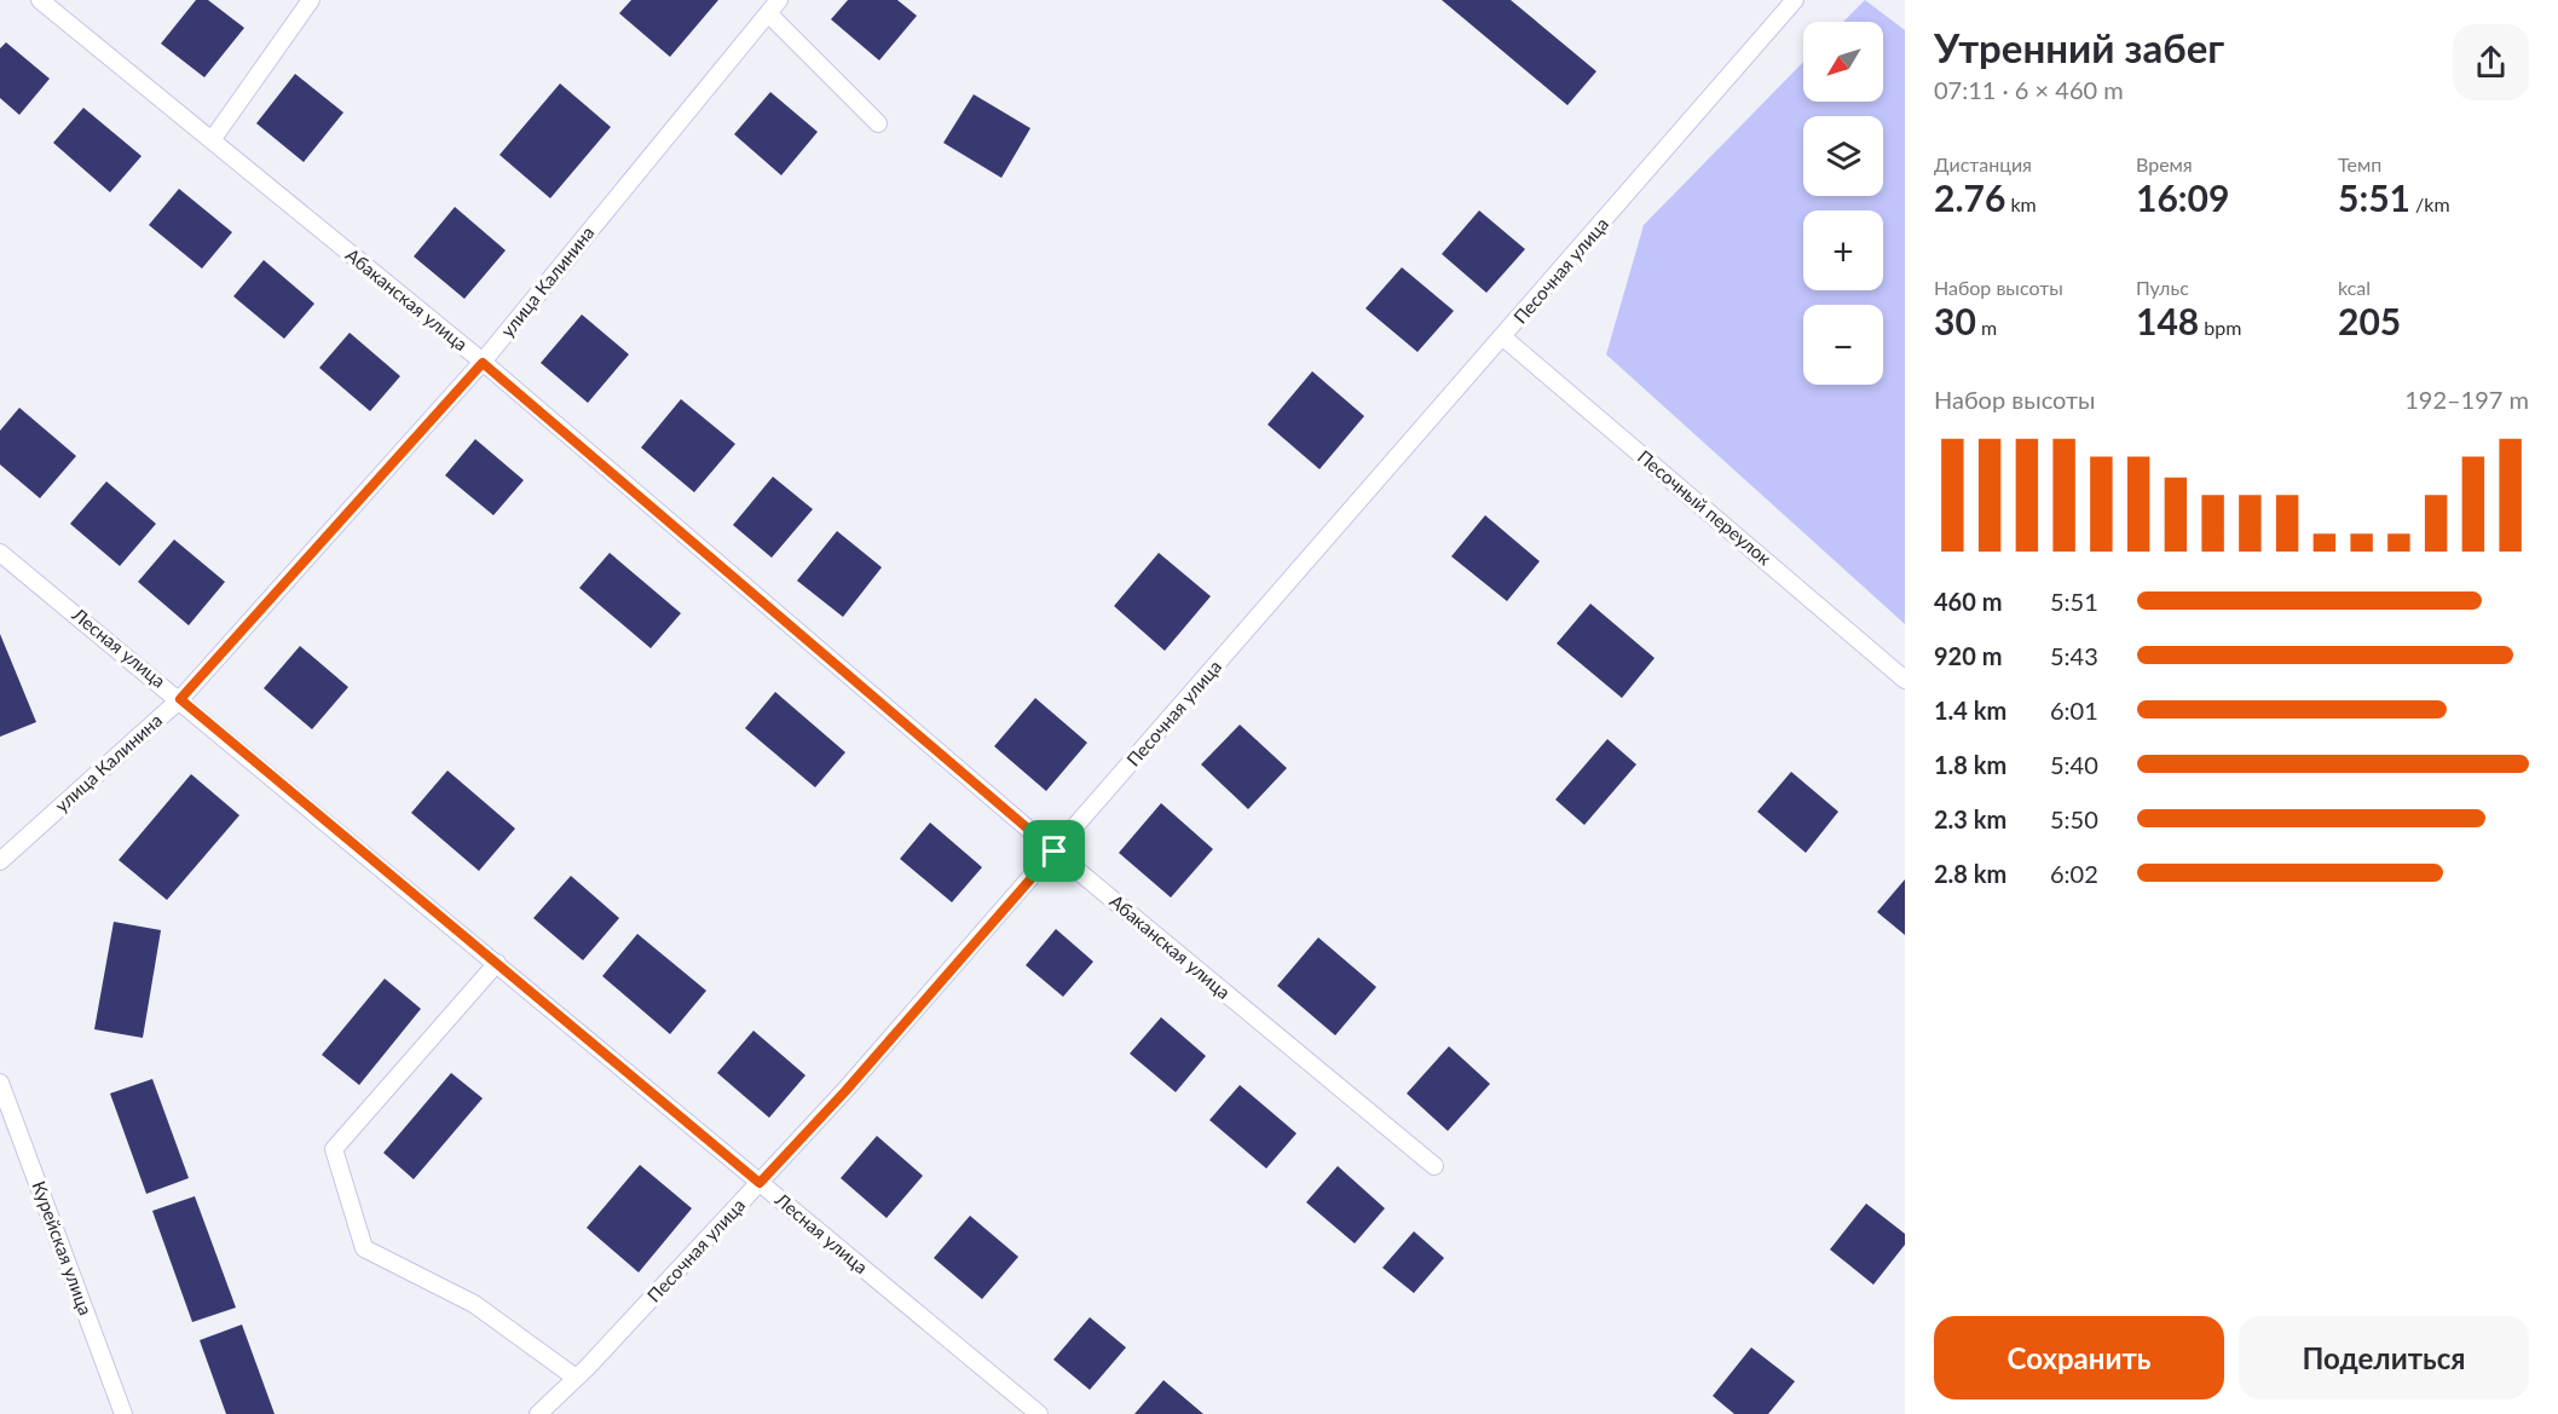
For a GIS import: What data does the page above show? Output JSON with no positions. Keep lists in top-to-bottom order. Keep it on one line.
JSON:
{"streets":{"lane":["Песочная улица","улица Калинина","Абаканская улица","Песочный переулок","Лесная улица","Курейская улица"]},"crossings":[["Песочная улица","Абаканская улица"],["Песочная улица","Песочный переулок"],["Песочная улица","Лесная улица"],["улица Калинина","Абаканская улица"],["улица Калинина","Лесная улица"]],"north":"bottom left","page":{"heading":["Утренний забег","07:11 · 6 × 460 m"],"map_buttons":["+","−"],"stats":[["Дистанция","2.76 km"],["Время","16:09"],["Темп","5:51 /km"],["Набор высоты","30 m"],["Пульс","148 bpm"],["kcal","205"]],"chart":["Набор высоты","192–197 m"],"list":[{"name":"460 m","note":"5:51"},{"name":"920 m","note":"5:43"},{"name":"1.4 km","note":"6:01"},{"name":"1.8 km","note":"5:40"},{"name":"2.3 km","note":"5:50"},{"name":"2.8 km","note":"6:02"}],"buttons":["Сохранить","Поделиться"]}}
